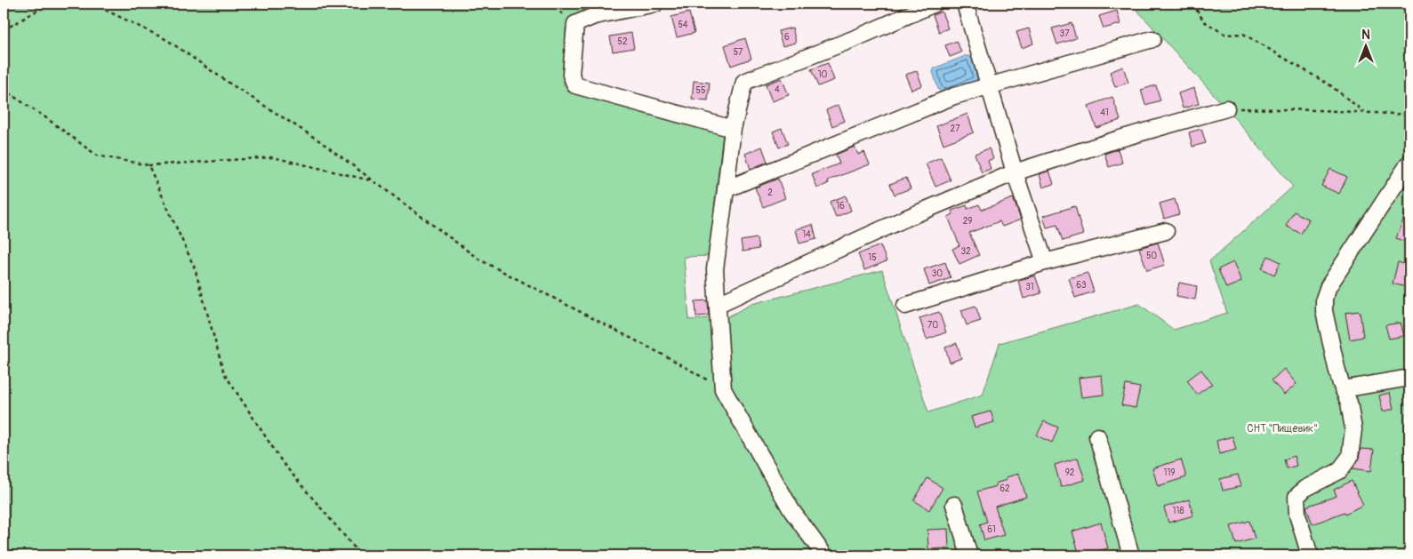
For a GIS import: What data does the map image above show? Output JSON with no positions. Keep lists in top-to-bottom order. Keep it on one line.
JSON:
{"parks":["СНТ \"Пищевик\""],"house_numbers":["54","37","6","52","57","10","4","55","41","27","2","16","29","14","32","50","15","30","63","31","70","92","119","62","118","61"],"north":"top"}
